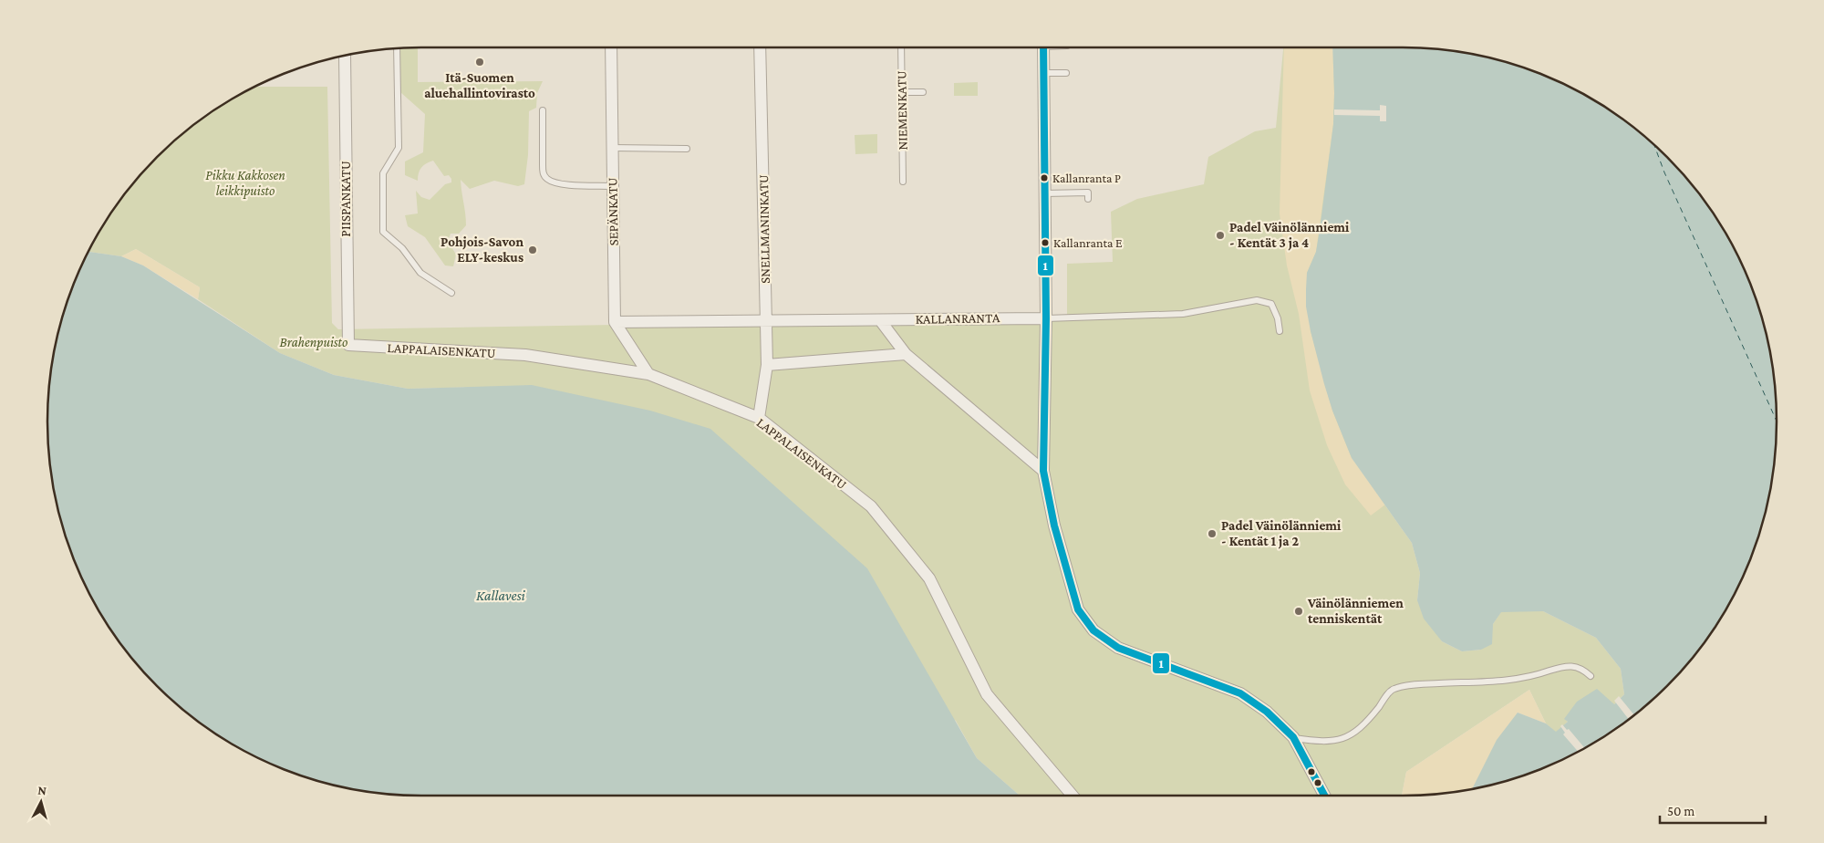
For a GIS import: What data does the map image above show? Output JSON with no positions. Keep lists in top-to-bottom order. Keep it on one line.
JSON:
{"streets":{"street":["PIISPANKATU","SEPÄNKATU","SNELLMANINKATU","KALLANRANTA","LAPPALAISENKATU"],"lane":["NIEMENKATU"]},"crossings":[["PIISPANKATU","LAPPALAISENKATU"],["SEPÄNKATU","KALLANRANTA"],["SNELLMANINKATU","KALLANRANTA"],["SNELLMANINKATU","LAPPALAISENKATU"]],"water":["Kallavesi"],"parks":["Pikku Kakkosen leikkipuisto","Brahenpuisto"],"places":["Itä-Suomen aluehallintovirasto","Kallanranta P","Padel Väinölänniemi - Kentät 3 ja 4","Kallanranta E","Pohjois-Savon ELY-keskus","Padel Väinölänniemi - Kentät 1 ja 2","Väinölänniemen tenniskentät"],"lines":["transit line 1"],"scale_bar":"50 m","north":"top"}
